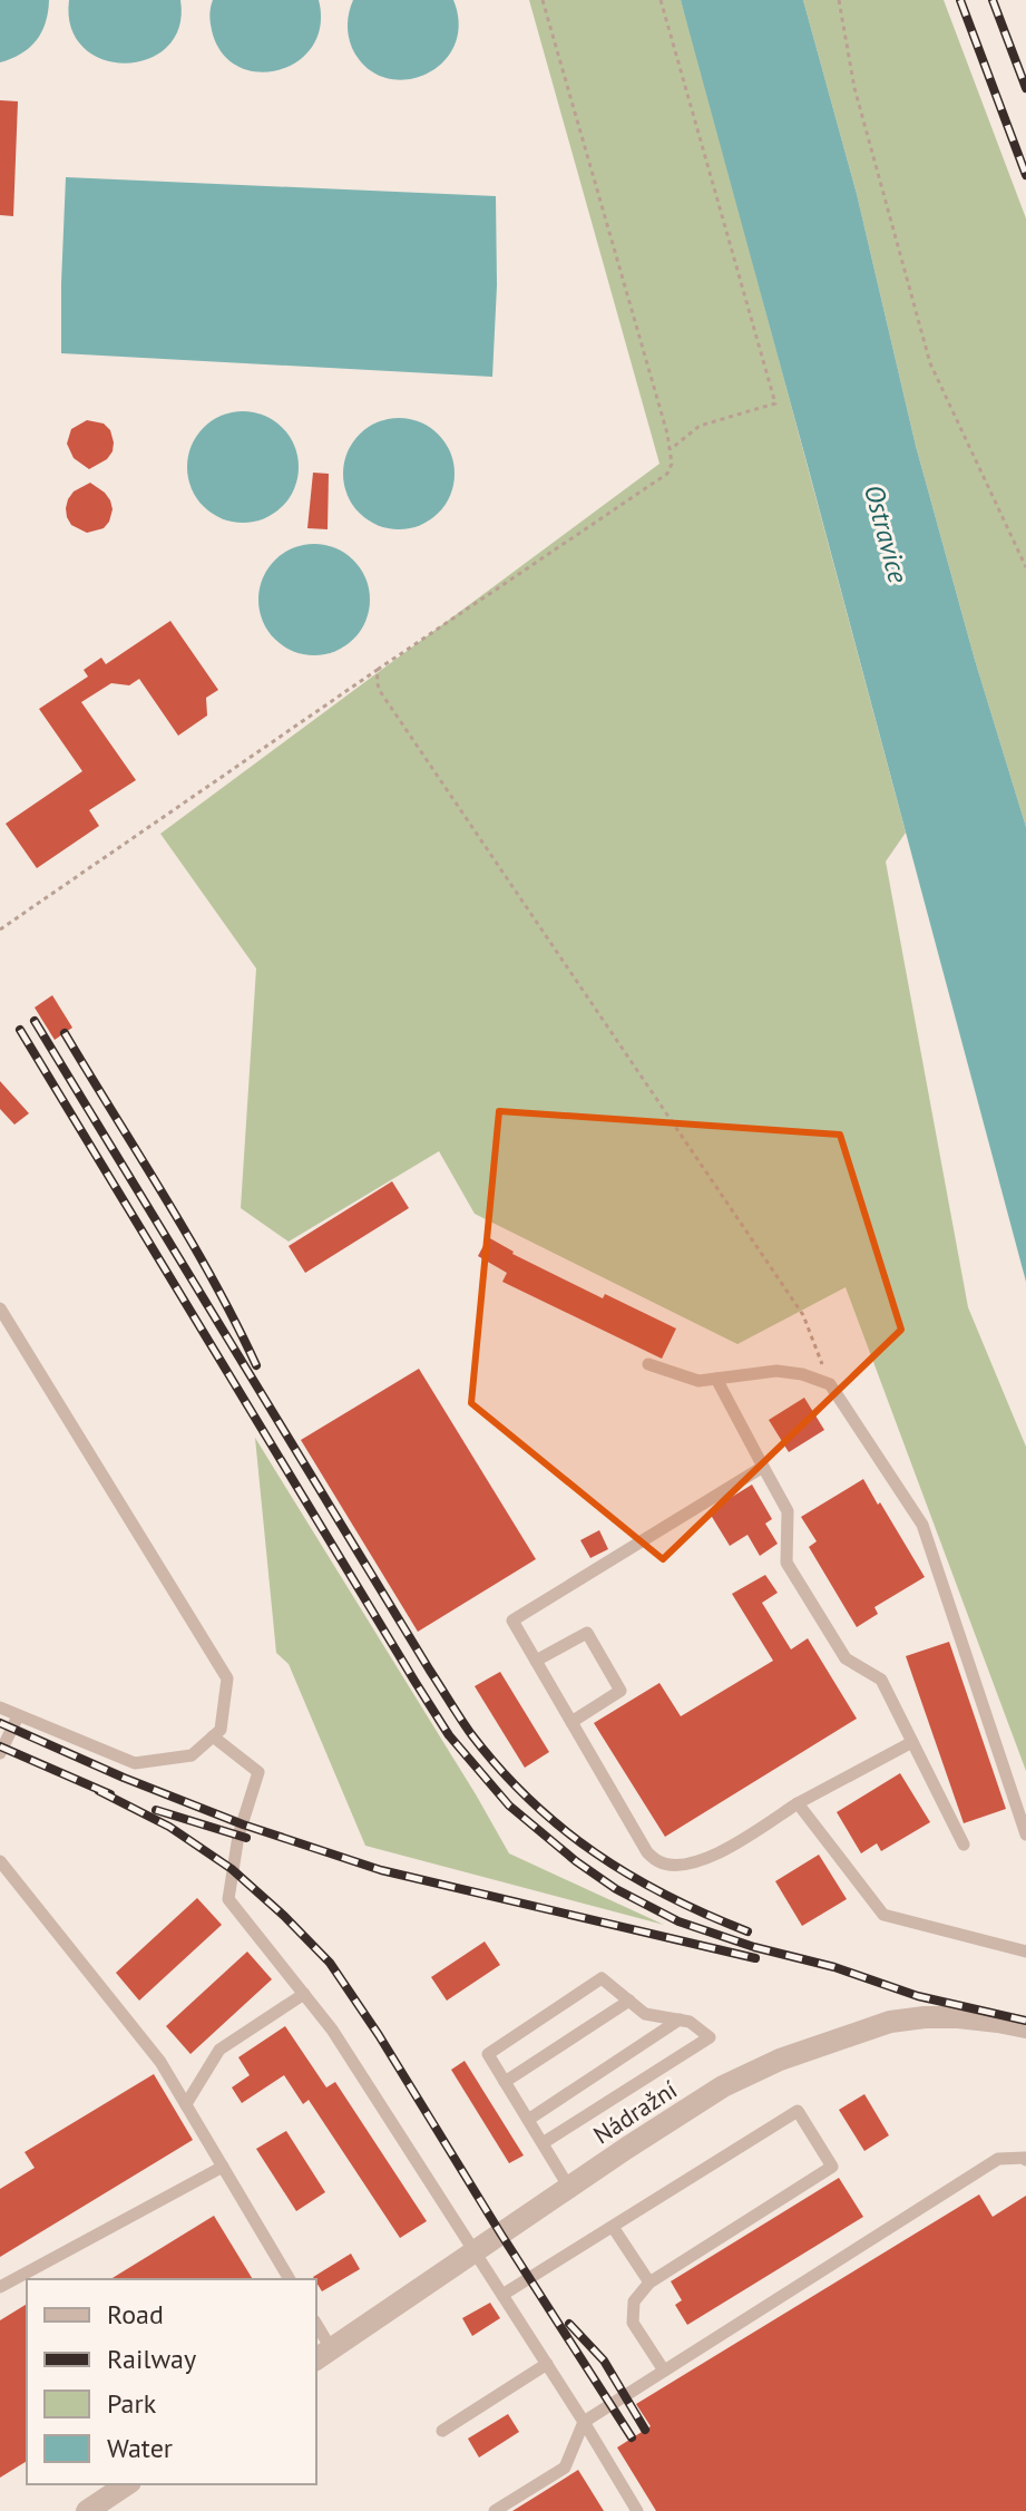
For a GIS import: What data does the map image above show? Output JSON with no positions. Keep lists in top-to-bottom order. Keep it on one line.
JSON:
{"streets":{"street":["Nádražní"]},"water":["Ostravice"],"legend":["Road","Railway","Park","Water"]}
